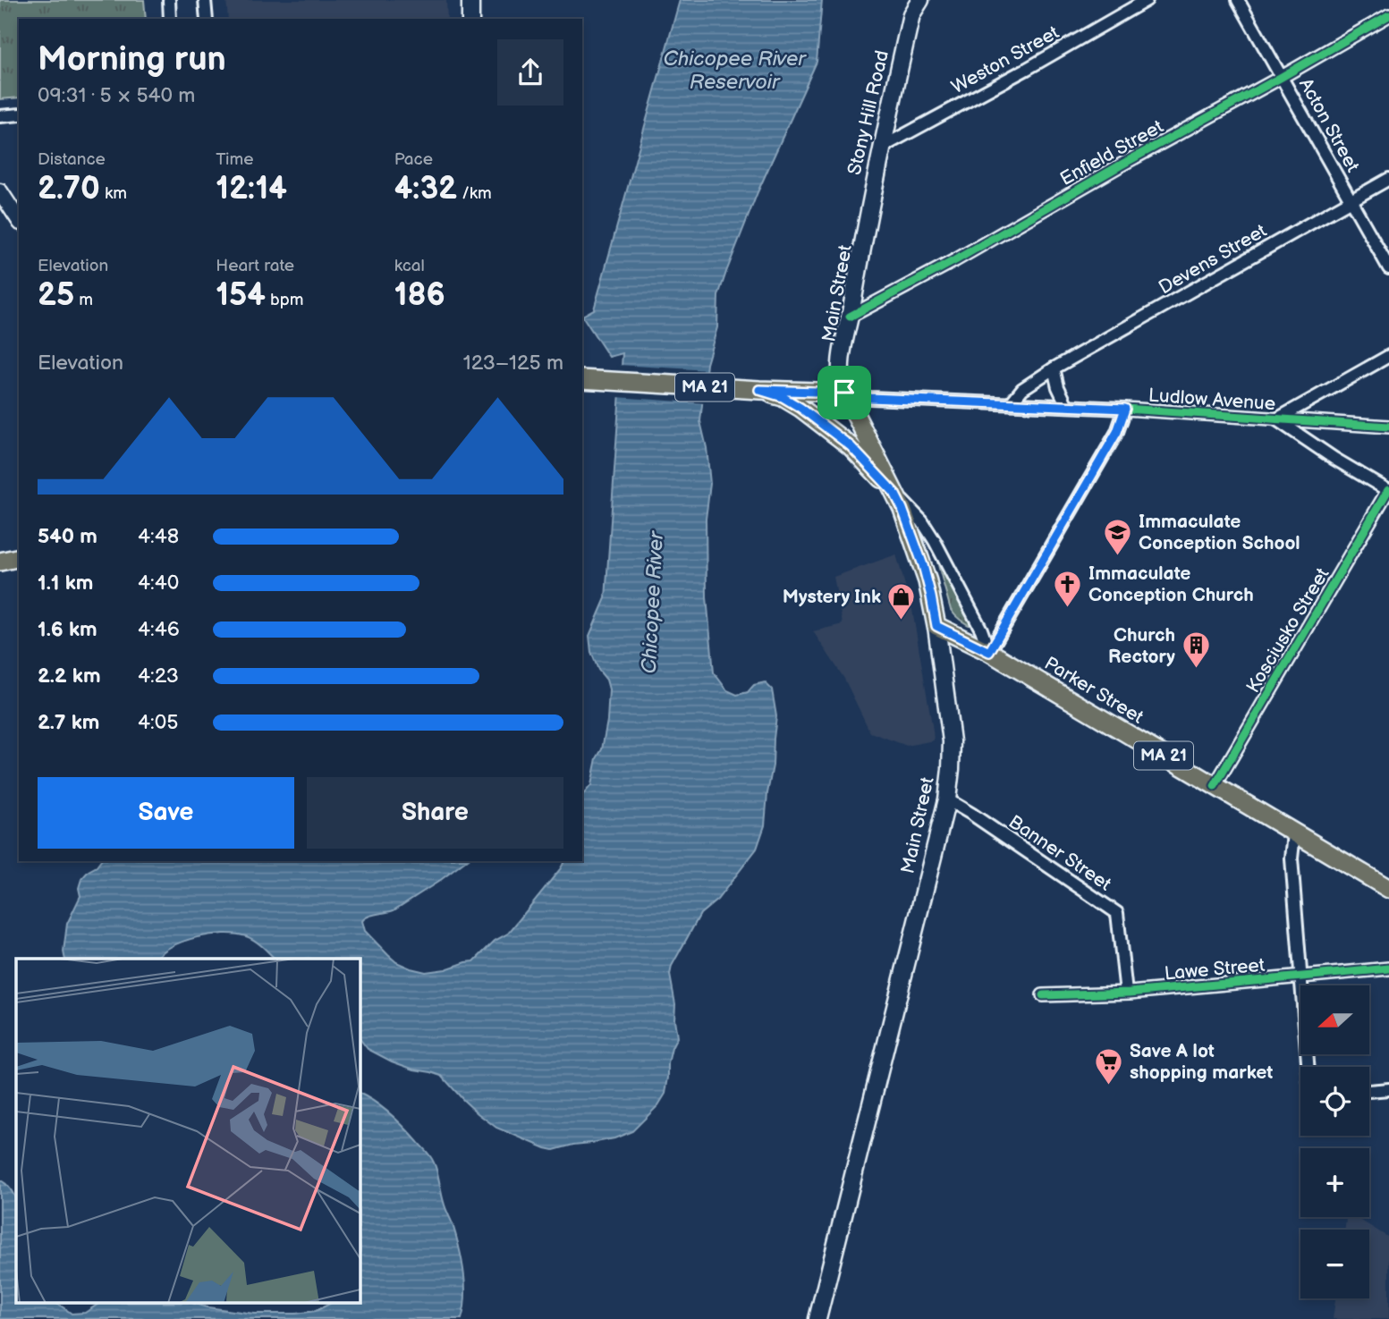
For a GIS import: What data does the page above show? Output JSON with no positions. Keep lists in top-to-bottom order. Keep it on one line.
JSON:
{"streets":{"main road":["Stony Hill Road","Main Street","MA 21","Ludlow Avenue","Parker Street"],"street":["Weston Street","Acton Street","Enfield Street","Devens Street","Kosciusko Street","Banner Street","Lawe Street"]},"crossings":[["Weston Street","Stony Hill Road"],["Stony Hill Road","Main Street"],["Acton Street","Enfield Street"],["Acton Street","Devens Street"],["Enfield Street","Main Street"],["Devens Street","Ludlow Avenue"],["Main Street","Ludlow Avenue"],["Main Street","Parker Street"],["Main Street","Banner Street"],["Kosciusko Street","Parker Street"],["Banner Street","Lawe Street"]],"water":["Chicopee River Reservoir","Chicopee River"],"places":{"school or university":["Immaculate Conception School"],"church":["Immaculate Conception Church"],"shop":["Mystery Ink"],"building":["Church Rectory"],"supermarket":["Save A lot shopping market"]},"north":"left","page":{"heading":["Morning run","09:31 · 5 × 540 m"],"stats":[["Distance","2.70 km"],["Time","12:14"],["Pace","4:32 /km"],["Elevation","25 m"],["Heart rate","154 bpm"],["kcal","186"]],"chart":["Elevation","123–125 m"],"list":[{"name":"540 m","note":"4:48"},{"name":"1.1 km","note":"4:40"},{"name":"1.6 km","note":"4:46"},{"name":"2.2 km","note":"4:23"},{"name":"2.7 km","note":"4:05"}],"buttons":["Save","Share"],"map_buttons":["+","−"]}}
